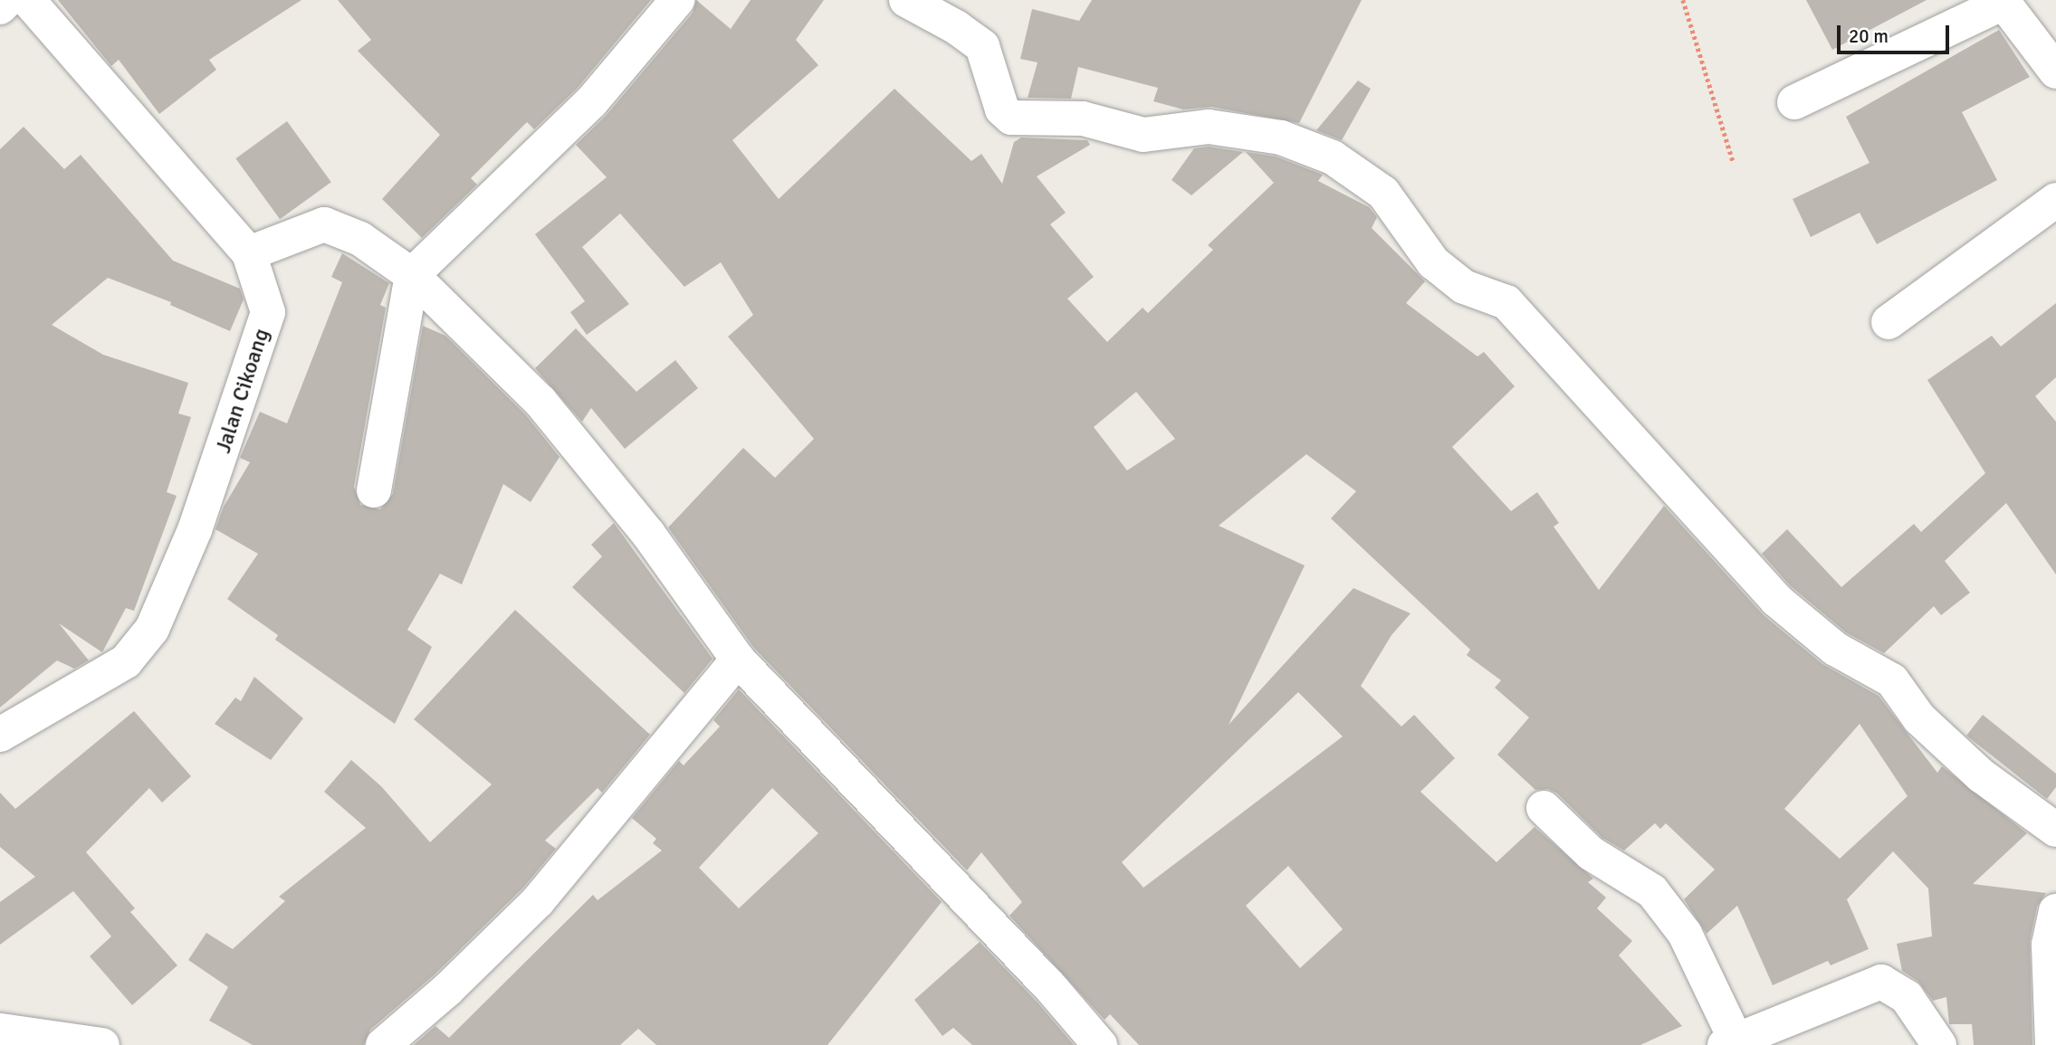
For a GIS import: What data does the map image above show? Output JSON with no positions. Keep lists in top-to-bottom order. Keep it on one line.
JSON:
{"streets":{"street":["Jalan Cikoang"]},"scale_bar":"20 m"}
